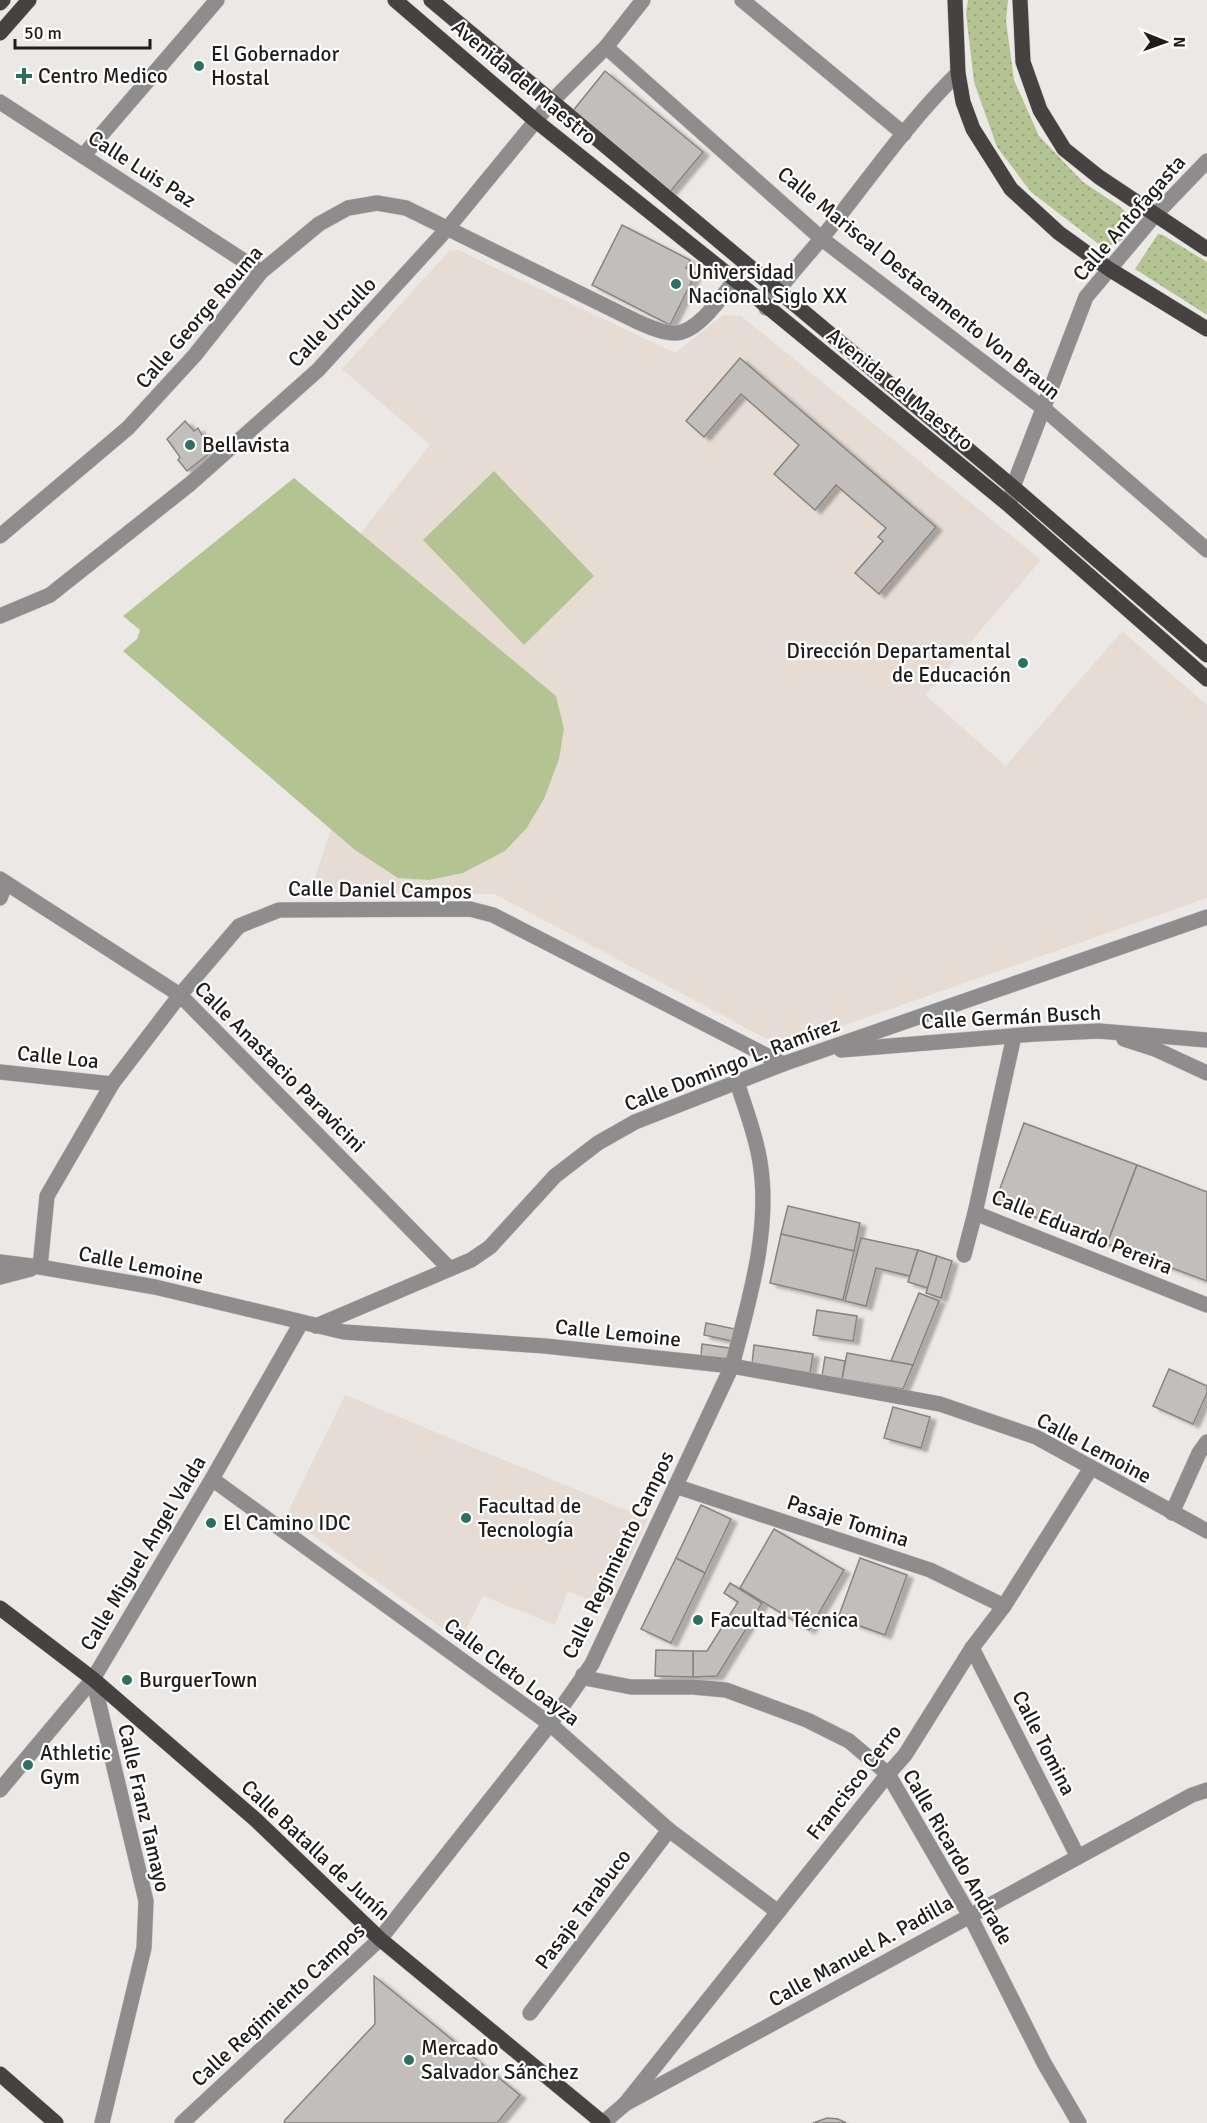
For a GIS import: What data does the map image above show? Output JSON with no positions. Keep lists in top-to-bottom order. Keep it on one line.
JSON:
{"streets":{"main road":["Avenida del Maestro","Calle Batalla de Junín"],"street":["Calle Luis Paz","Calle Antofagasta","Calle Mariscal Destacamento Von Braun","Calle George Rouma","Calle Urcullo","Calle Daniel Campos","Calle Germán Busch","Calle Loa","Calle Domingo L. Ramírez","Calle Anastacio Paravicini","Calle Eduardo Pereira","Calle Lemoine","Pasaje Tomina","Calle Miguel Angel Valda","Calle Regimiento Campos","Calle Cleto Loayza","Calle Tomina","Francisco Cerro","Calle Franz Tamayo","Calle Ricardo Andrade","Pasaje Tarabuco","Calle Manuel A. Padilla"]},"crossings":[["Avenida del Maestro","Calle Antofagasta"],["Avenida del Maestro","Calle George Rouma"],["Avenida del Maestro","Calle Urcullo"],["Calle Luis Paz","Calle George Rouma"],["Calle Antofagasta","Calle Mariscal Destacamento Von Braun"],["Calle Mariscal Destacamento Von Braun","Calle Urcullo"],["Calle George Rouma","Calle Urcullo"],["Calle Daniel Campos","Calle Loa"],["Calle Daniel Campos","Calle Domingo L. Ramírez"],["Calle Daniel Campos","Calle Anastacio Paravicini"],["Calle Daniel Campos","Calle Lemoine"],["Calle Germán Busch","Calle Domingo L. Ramírez"],["Calle Germán Busch","Calle Eduardo Pereira"],["Calle Domingo L. Ramírez","Calle Anastacio Paravicini"],["Calle Domingo L. Ramírez","Calle Lemoine"],["Calle Domingo L. Ramírez","Calle Miguel Angel Valda"],["Calle Domingo L. Ramírez","Calle Regimiento Campos"],["Calle Lemoine","Calle Miguel Angel Valda"],["Calle Lemoine","Calle Regimiento Campos"],["Calle Lemoine","Francisco Cerro"],["Pasaje Tomina","Calle Regimiento Campos"],["Pasaje Tomina","Francisco Cerro"],["Calle Miguel Angel Valda","Calle Cleto Loayza"],["Calle Miguel Angel Valda","Calle Franz Tamayo"],["Calle Miguel Angel Valda","Calle Batalla de Junín"],["Calle Regimiento Campos","Calle Cleto Loayza"],["Calle Regimiento Campos","Calle Batalla de Junín"],["Calle Regimiento Campos","Calle Ricardo Andrade"],["Calle Cleto Loayza","Francisco Cerro"],["Calle Cleto Loayza","Pasaje Tarabuco"],["Calle Tomina","Francisco Cerro"],["Calle Tomina","Calle Manuel A. Padilla"],["Francisco Cerro","Calle Ricardo Andrade"],["Francisco Cerro","Calle Manuel A. Padilla"],["Calle Franz Tamayo","Calle Batalla de Junín"],["Calle Batalla de Junín","Calle Manuel A. Padilla"],["Calle Ricardo Andrade","Calle Manuel A. Padilla"]],"places":{"other":["El Gobernador Hostal","Universidad Nacional Siglo XX","Bellavista","Dirección Departamental de Educación","Facultad de Tecnología","El Camino IDC","Facultad Técnica","BurguerTown","Athletic Gym","Mercado Salvador Sánchez"],"health":["Centro Medico"]},"scale_bar":"50 m","north":"right"}
